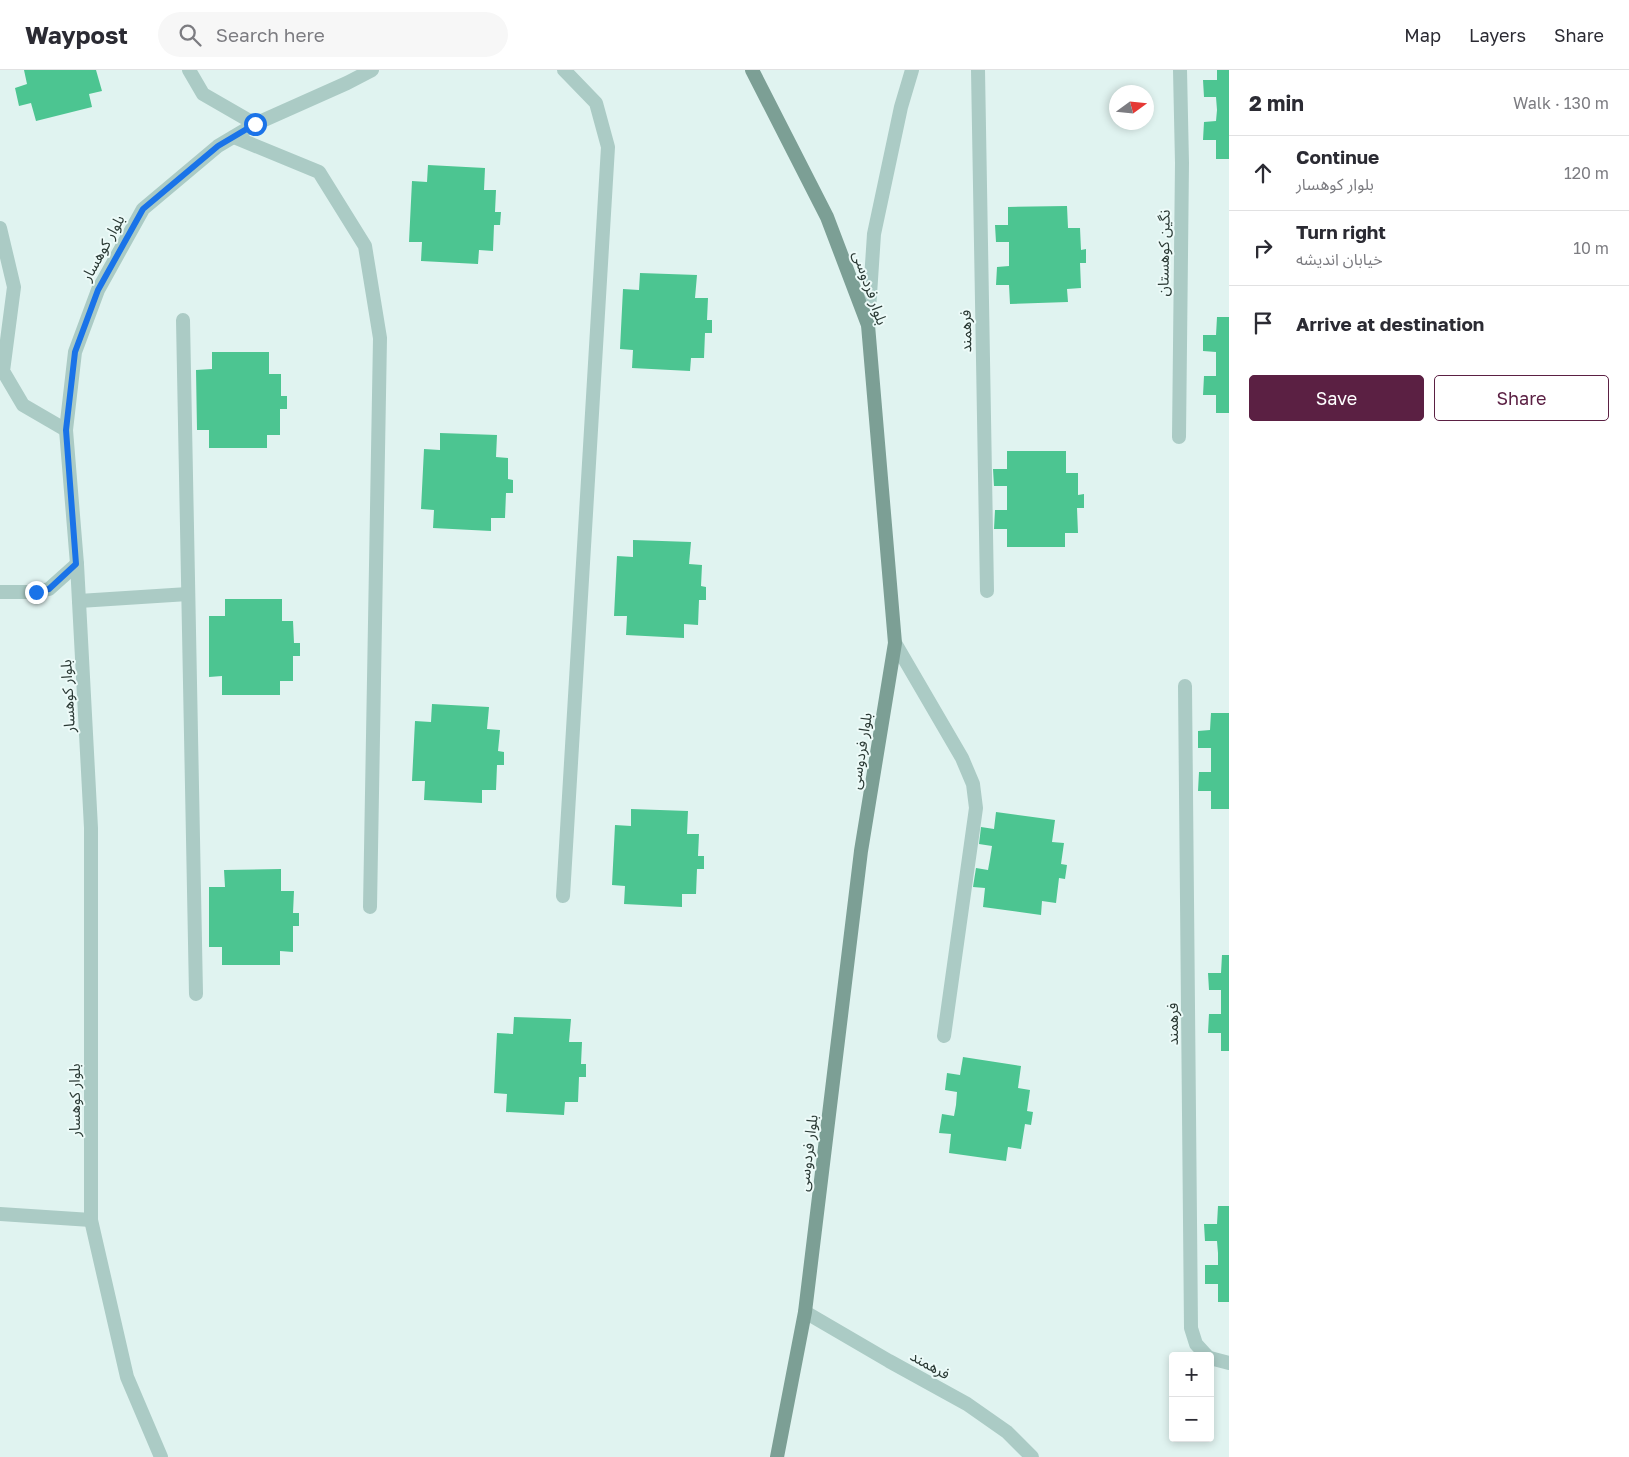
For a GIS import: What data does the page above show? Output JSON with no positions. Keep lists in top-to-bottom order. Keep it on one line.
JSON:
{"streets":{"main road":["بلوار فردوسی"],"street":["بلوار کوهسار","نگین کوهستان","فرهمند"]},"crossings":[["بلوار فردوسی","فرهمند"]],"north":"right","page":{"header":"Waypost","search":"Search here","nav":["Map","Layers","Share"],"heading":["2 min","Walk · 130 m"],"list":[["Continue","بلوار کوهسار","120 m"],["Turn right","خیابان اندیشه","10 m"],"Arrive at destination"],"buttons":["Save","Share"],"map_buttons":["+","−"]}}
